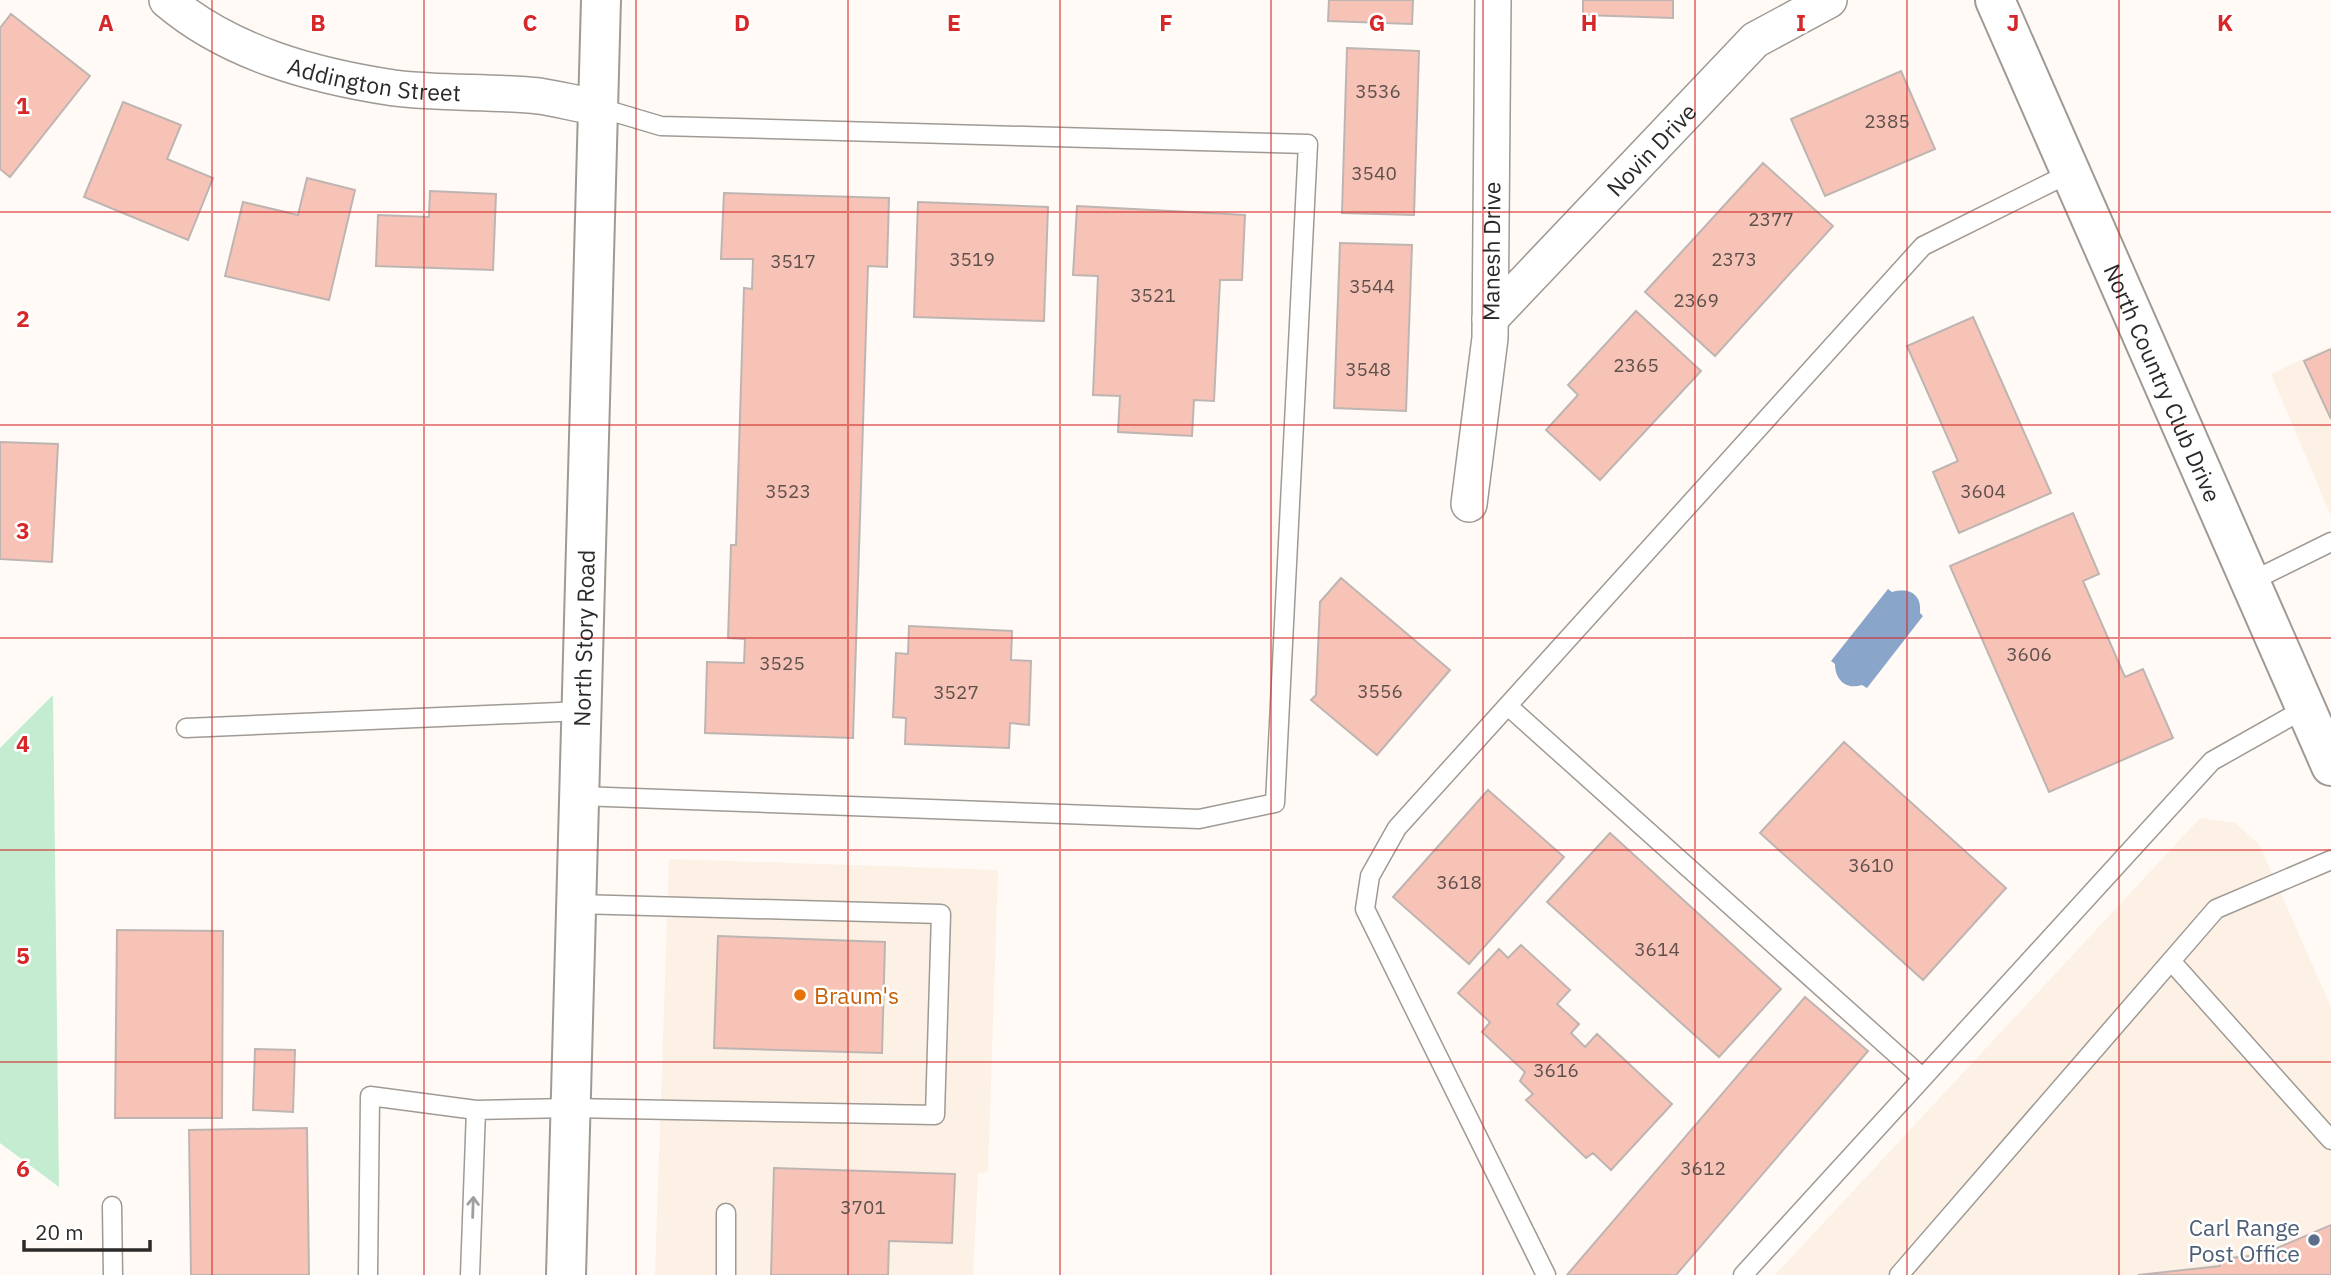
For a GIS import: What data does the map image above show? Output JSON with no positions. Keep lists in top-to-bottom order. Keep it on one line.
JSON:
{"streets":{"main road":["North Country Club Drive","North Story Road"],"street":["Addington Street","Novin Drive","Manesh Drive"]},"crossings":[["Addington Street","North Story Road"],["Novin Drive","Manesh Drive"]],"places":["Braum's","Carl Range Post Office"],"house_numbers":["3536","2385","3540","2377","3519","2373","3517","3544","3521","2369","2365","3548","3523","3604","3606","3525","3556","3527","3610","3618","3614","3616","3612","3701"],"scale_bar":"20 m","grid":{"columns":["A","B","C","D","E","F","G","H","I","J","K"],"rows":["1","2","3","4","5","6"]}}
